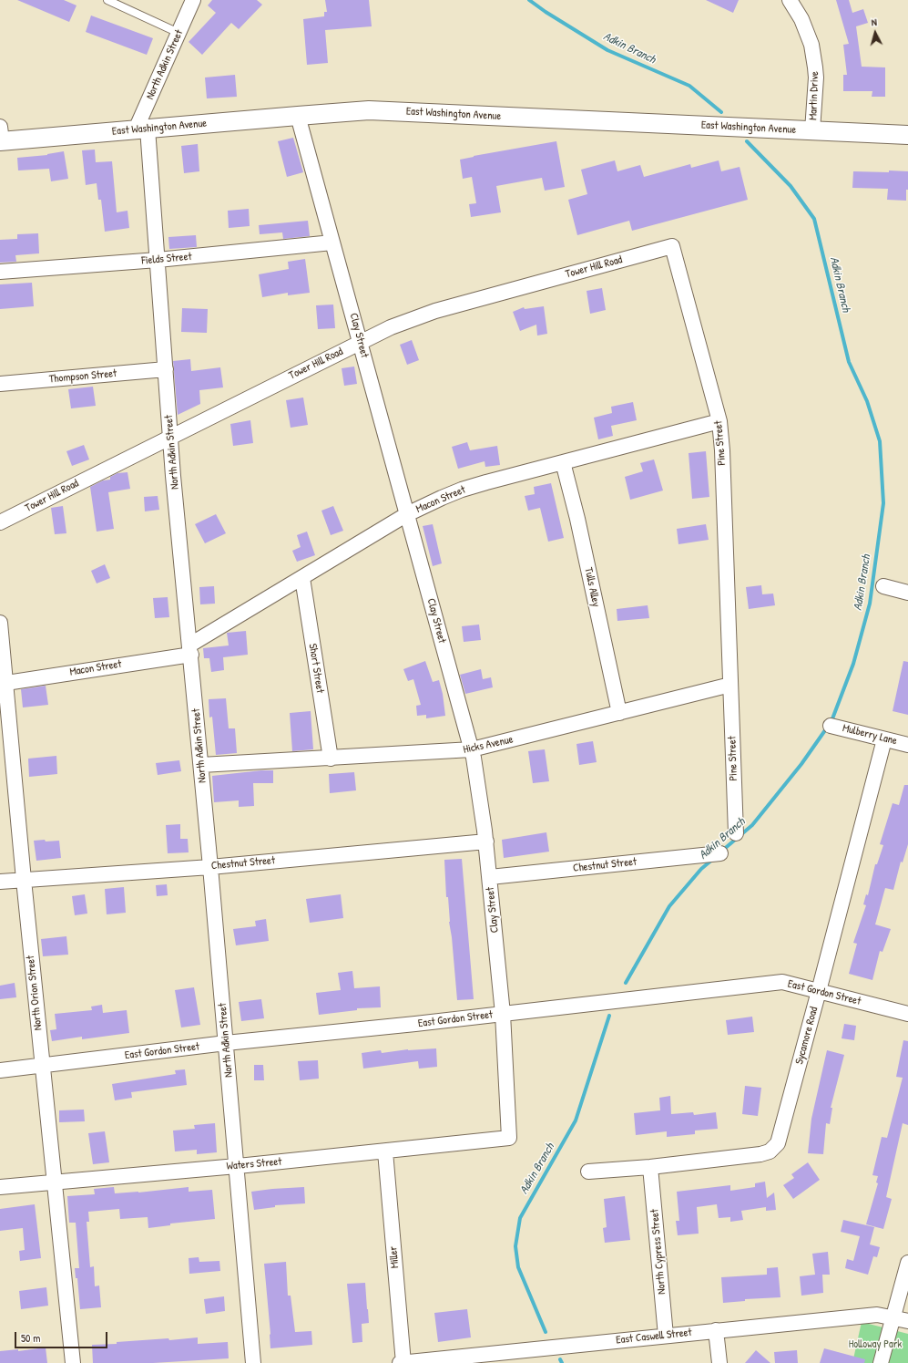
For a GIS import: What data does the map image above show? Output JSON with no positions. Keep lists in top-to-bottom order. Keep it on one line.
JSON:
{"streets":{"street":["North Adkin Street","Martin Drive","East Washington Avenue","Fields Street","Tower Hill Road","Clay Street","Thompson Street","Pine Street","Macon Street","Tulls Alley","Short Street","Mulberry Lane","Hicks Avenue","Chestnut Street","North Orion Street","East Gordon Street","Sycamore Road","Waters Street","North Cypress Street","Miller","East Caswell Street"]},"crossings":[["North Adkin Street","East Washington Avenue"],["North Adkin Street","Fields Street"],["North Adkin Street","Tower Hill Road"],["North Adkin Street","Thompson Street"],["North Adkin Street","Macon Street"],["North Adkin Street","Hicks Avenue"],["North Adkin Street","Chestnut Street"],["North Adkin Street","East Gordon Street"],["North Adkin Street","Waters Street"],["Martin Drive","East Washington Avenue"],["East Washington Avenue","Clay Street"],["Fields Street","Clay Street"],["Tower Hill Road","Clay Street"],["Tower Hill Road","Pine Street"],["Clay Street","Macon Street"],["Clay Street","Hicks Avenue"],["Clay Street","Chestnut Street"],["Clay Street","East Gordon Street"],["Clay Street","Waters Street"],["Pine Street","Macon Street"],["Pine Street","Hicks Avenue"],["Macon Street","Tulls Alley"],["Macon Street","Short Street"],["Macon Street","North Orion Street"],["Tulls Alley","Hicks Avenue"],["Short Street","Hicks Avenue"],["Mulberry Lane","Sycamore Road"],["Chestnut Street","North Orion Street"],["North Orion Street","East Gordon Street"],["North Orion Street","Waters Street"],["East Gordon Street","Sycamore Road"],["Sycamore Road","North Cypress Street"],["Waters Street","Miller"],["North Cypress Street","East Caswell Street"],["Miller","East Caswell Street"]],"water":["Adkin Branch"],"parks":["Holloway Park"],"scale_bar":"50 m","north":"top"}
